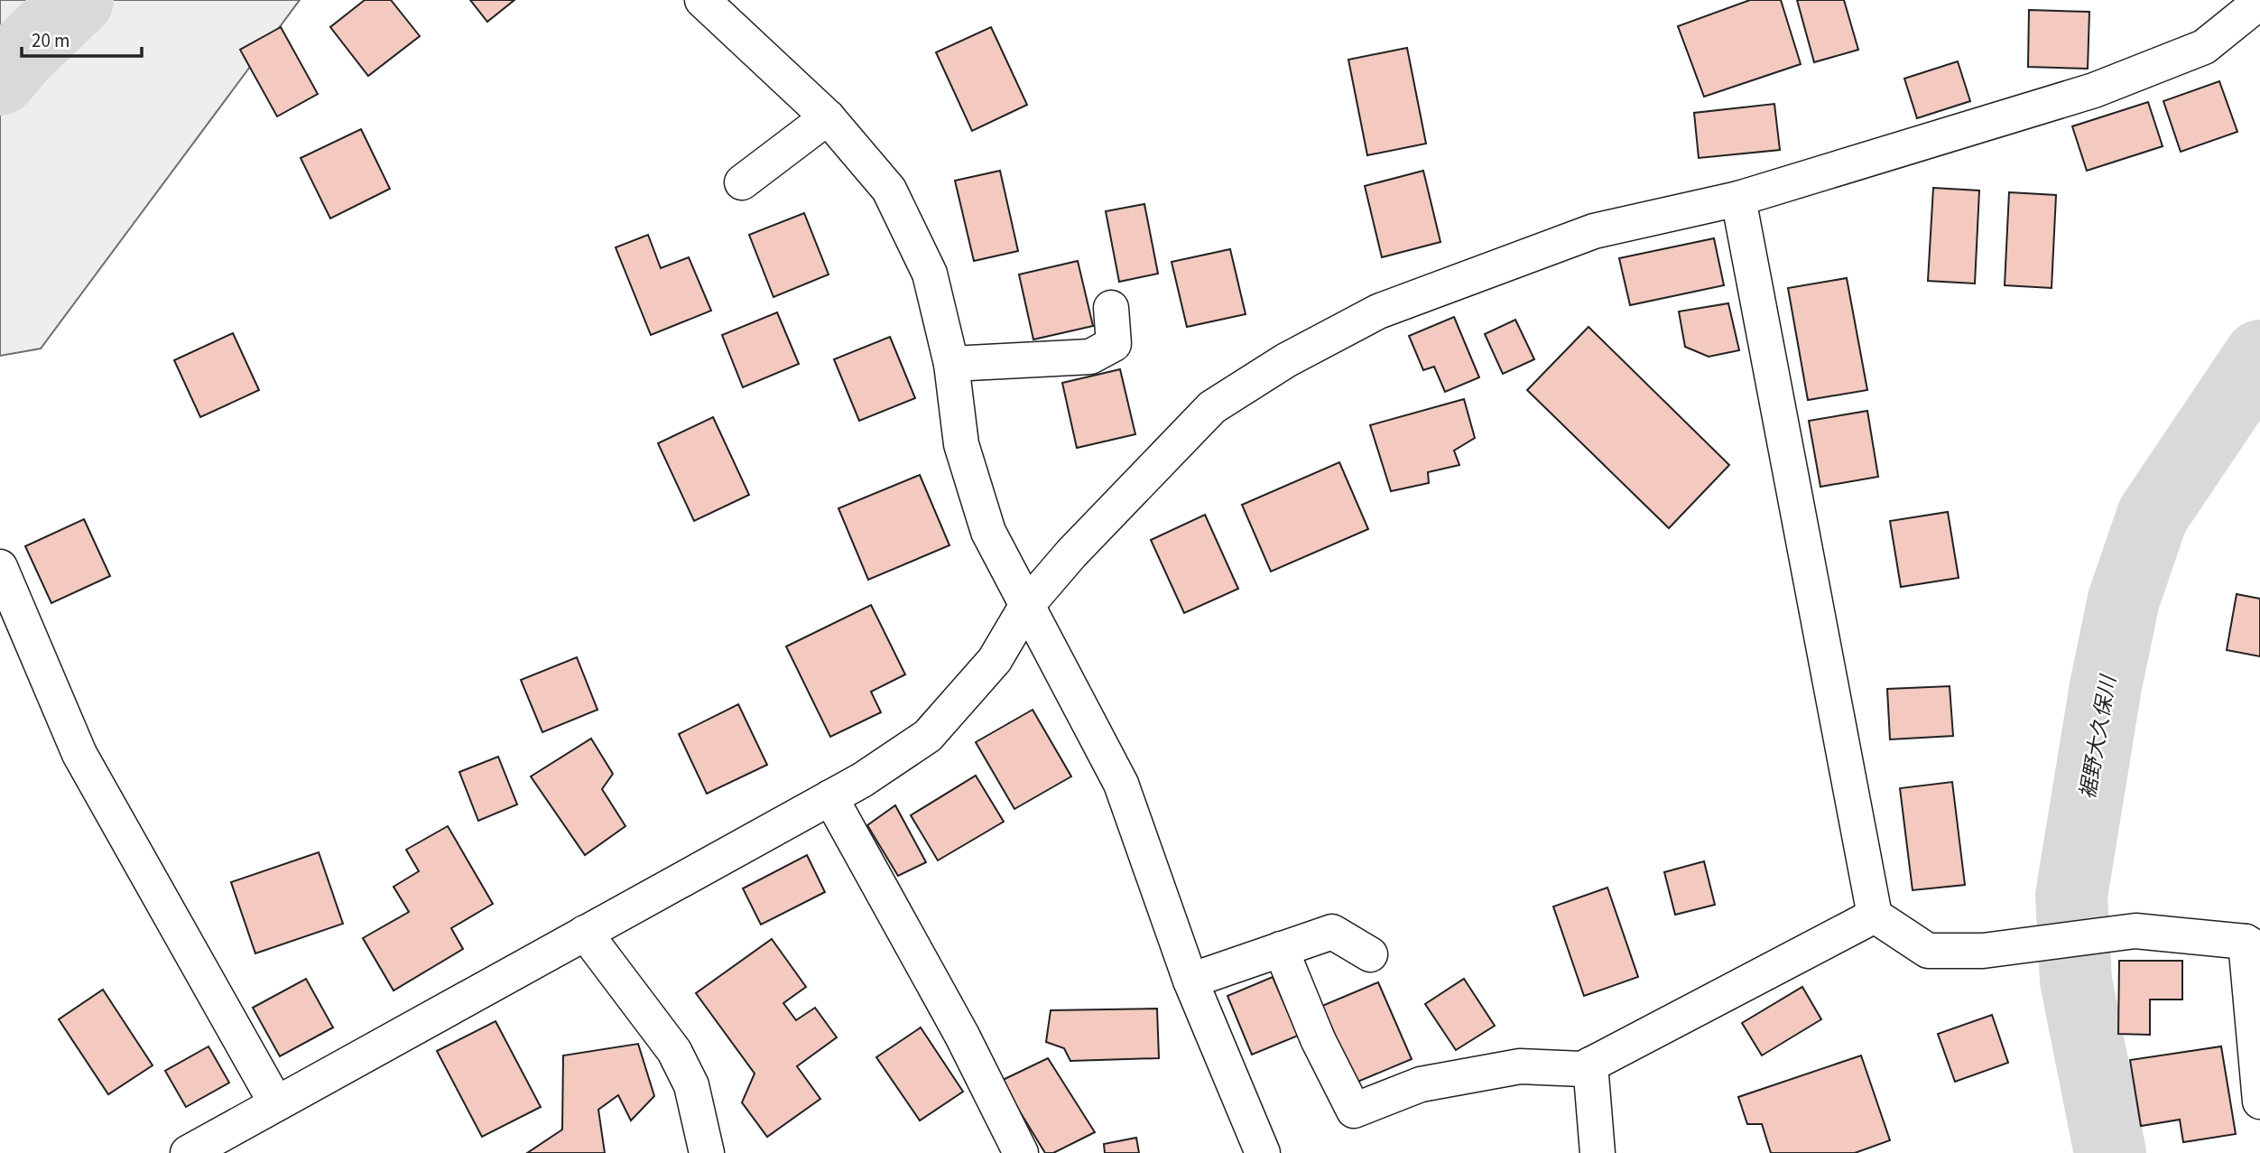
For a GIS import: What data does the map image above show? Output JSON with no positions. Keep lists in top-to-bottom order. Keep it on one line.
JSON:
{"water":["裾野大久保川"],"scale_bar":"20 m"}
